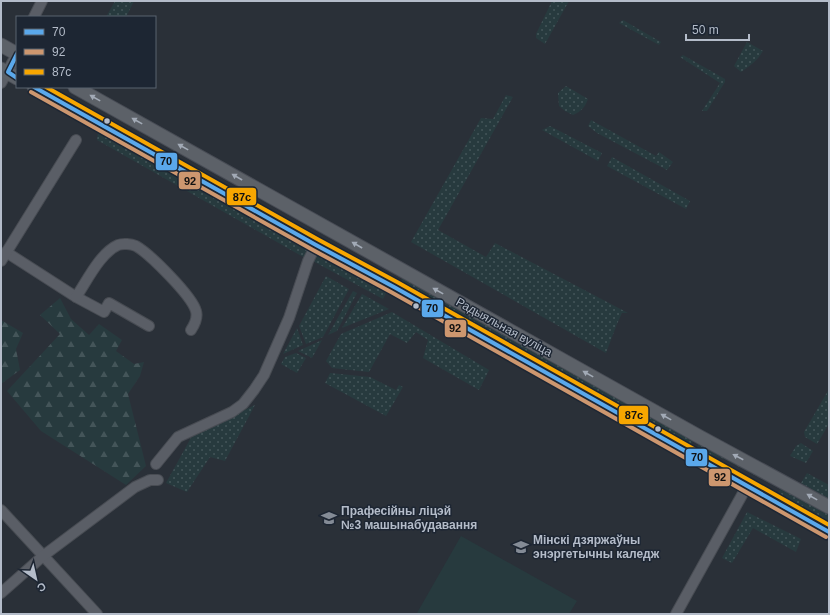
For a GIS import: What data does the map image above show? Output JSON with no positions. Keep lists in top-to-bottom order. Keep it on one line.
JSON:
{"streets":{"main road":["Радыяльная вуліца"]},"places":{"school or university":["Прафесійны ліцэй №3 машынабудавання","Мінскі дзяржаўны энэргетычны каледж"]},"lines":["transit line 70","transit line 87с","transit line 92"],"legend":["70","92","87с"],"scale_bar":"50 m","north":"bottom right"}
